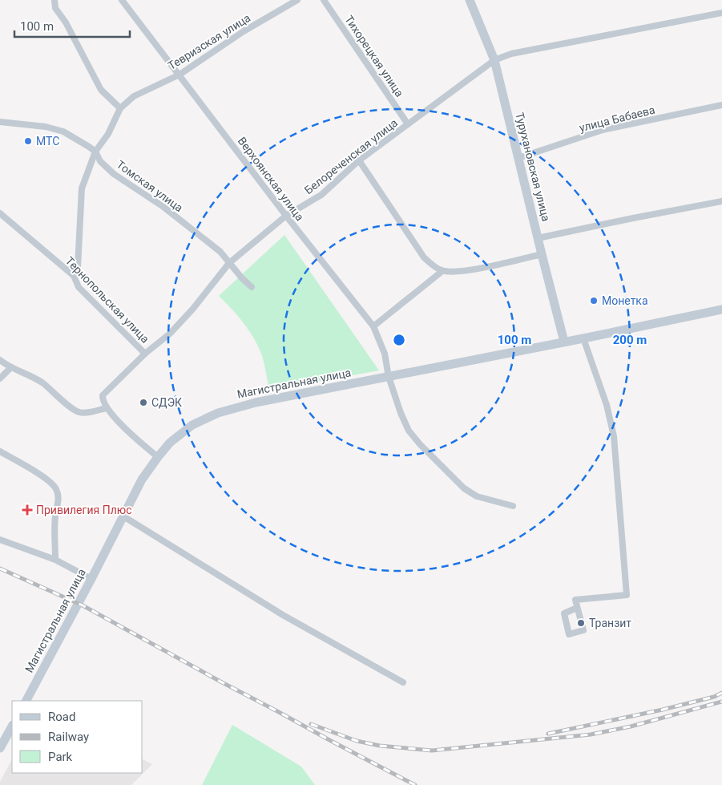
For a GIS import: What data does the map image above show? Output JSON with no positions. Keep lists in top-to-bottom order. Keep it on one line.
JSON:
{"streets":{"main road":["Турухановская улица","Магистральная улица"],"street":["Тевризская улица","Тихорецкая улица","улица Бабаева","Белореченская улица","Верхоянская улица","Томская улица","Тернопольская улица"]},"crossings":[["Тевризская улица","Верхоянская улица"],["Тевризская улица","Томская улица"],["Тевризская улица","Тернопольская улица"],["Тихорецкая улица","Белореченская улица"],["улица Бабаева","Турухановская улица"],["Белореченская улица","Турухановская улица"],["Белореченская улица","Верхоянская улица"],["Белореченская улица","Томская улица"],["Белореченская улица","Тернопольская улица"],["Турухановская улица","Магистральная улица"],["Верхоянская улица","Магистральная улица"]],"places":{"other":["МТС","Монетка","СДЭК","Транзит"],"health":["Привилегия Плюс"]},"legend":["Road","Railway","Park"],"scale_bar":"100 m","rings":["100 m","200 m"]}
